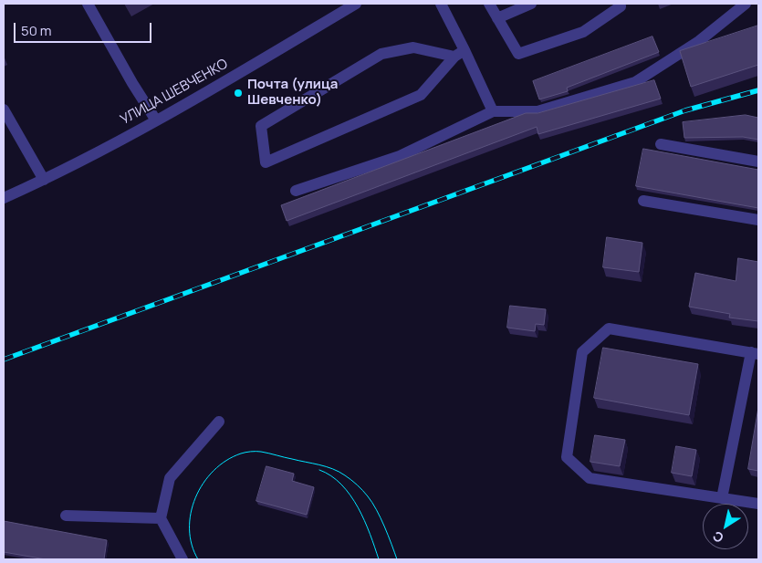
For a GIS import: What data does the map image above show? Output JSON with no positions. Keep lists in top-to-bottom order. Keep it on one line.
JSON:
{"streets":{"street":["УЛИЦА ШЕВЧЕНКО"]},"places":["Почта (улица Шевченко)"],"scale_bar":"50 m","north":"bottom left"}
